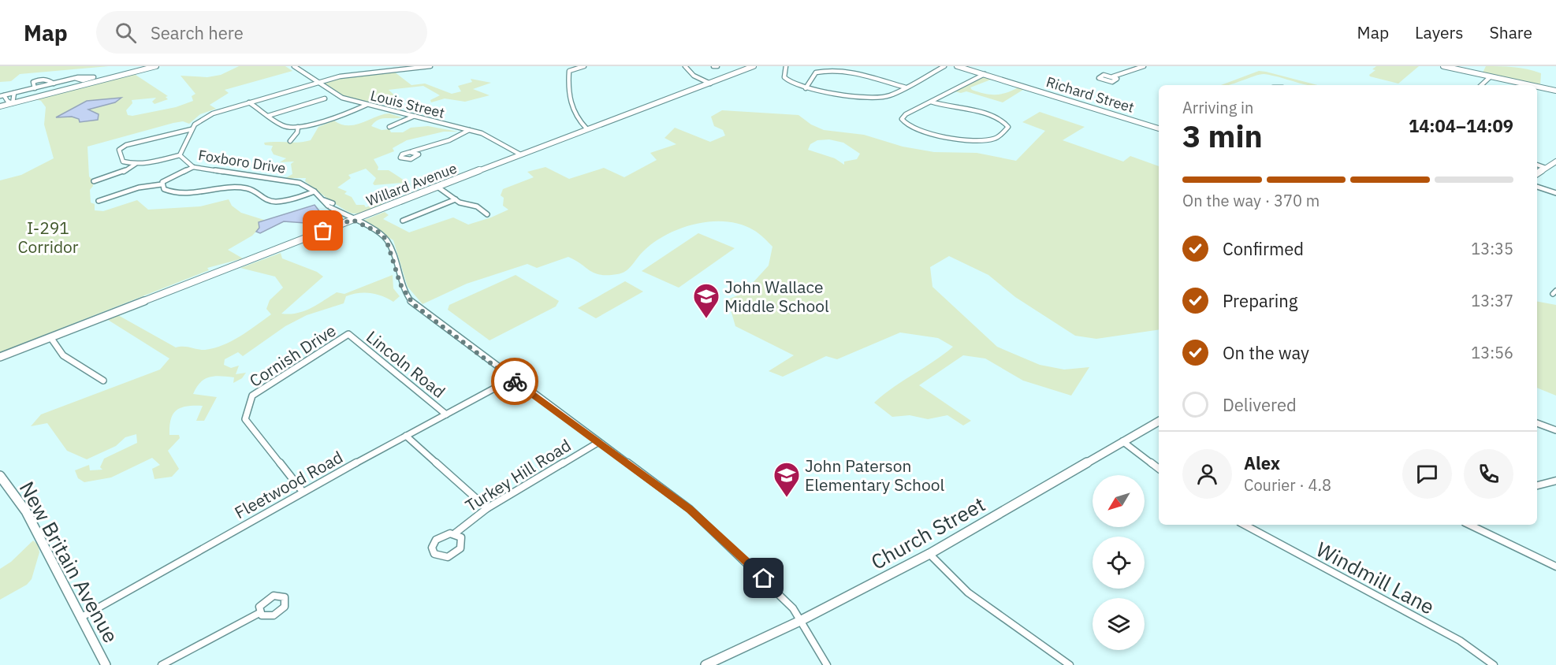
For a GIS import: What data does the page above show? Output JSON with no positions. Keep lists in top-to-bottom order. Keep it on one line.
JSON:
{"streets":{"main road":["Richard Street","Willard Avenue","Church Street","New Britain Avenue"],"street":["Louis Street","Foxboro Drive","Cornish Drive","Lincoln Road","Turkey Hill Road","Fleetwood Road","Windmill Lane"]},"crossings":[["Louis Street","Foxboro Drive"],["Louis Street","Willard Avenue"],["Foxboro Drive","Willard Avenue"],["Foxboro Drive","Turkey Hill Road"],["Foxboro Drive","Fleetwood Road"],["Foxboro Drive","Church Street"],["Cornish Drive","Lincoln Road"],["Cornish Drive","Fleetwood Road"],["Lincoln Road","Fleetwood Road"],["Fleetwood Road","New Britain Avenue"]],"parks":["I-291 Corridor"],"places":{"school or university":["John Wallace Middle School","John Paterson Elementary School"]},"north":"bottom left","page":{"header":"Map","search":"Search here","nav":["Map","Layers","Share"],"heading":["3 min","Arriving in","14:04–14:09"],"panel":["Alex","Courier · 4.8"],"bar":"On the way · 370 m","list":[["Confirmed","13:35"],["Preparing","13:37"],["On the way","13:56"],"Delivered"]}}
